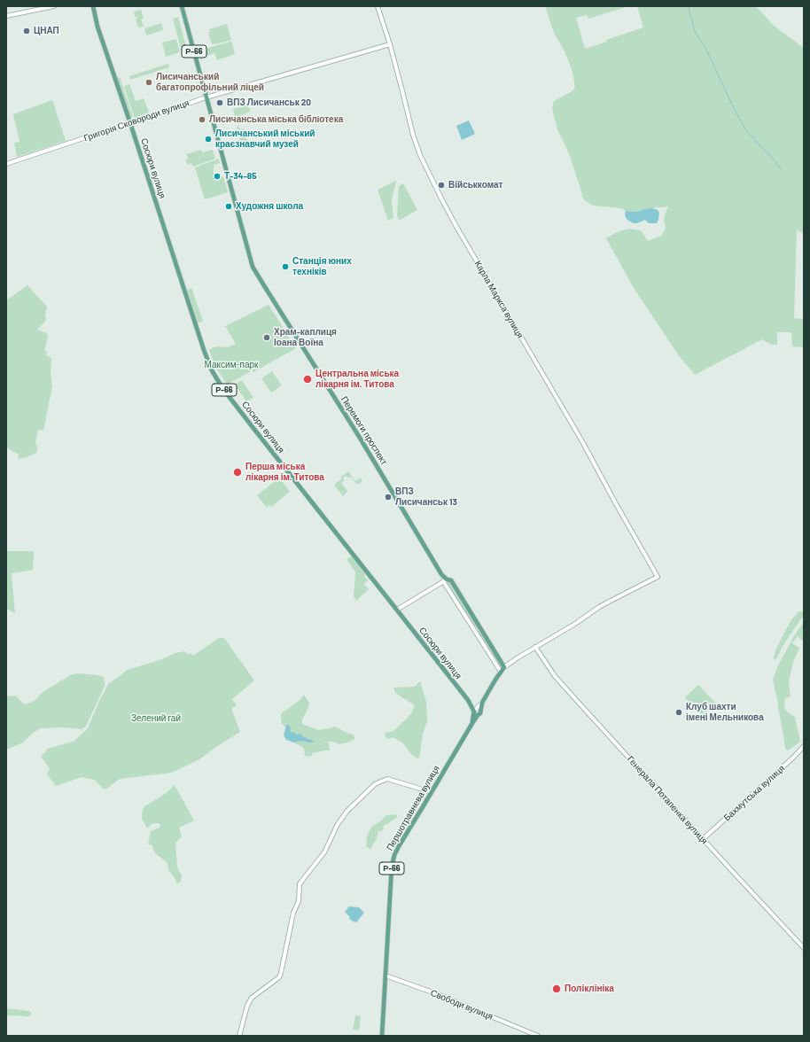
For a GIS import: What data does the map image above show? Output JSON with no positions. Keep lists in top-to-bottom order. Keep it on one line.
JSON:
{"streets":{"main road":["Р-66","Сосюри вулиця","Перемоги проспект","Першотравнева вулиця"],"street":["Григорія Сковороди вулиця","Карла Маркса вулиця","Бахмутська вулиця","Генерала Потапенка вулиця","Свободи вулиця"]},"crossings":[["Григорія Сковороди вулиця","Сосюри вулиця"],["Григорія Сковороди вулиця","Карла Маркса вулиця"],["Григорія Сковороди вулиця","Перемоги проспект"],["Сосюри вулиця","Першотравнева вулиця"],["Карла Маркса вулиця","Першотравнева вулиця"],["Перемоги проспект","Першотравнева вулиця"],["Бахмутська вулиця","Генерала Потапенка вулиця"],["Генерала Потапенка вулиця","Першотравнева вулиця"],["Першотравнева вулиця","Свободи вулиця"]],"parks":["Максим-парк","Зелений гай"],"places":["ЦНАП","Лисичанський багатопрофільний ліцей","ВПЗ Лисичанськ 20","Лисичанська мiська бiблiотека","Лисичанський міський краєзнавчий музей","Т-34-85","Військкомат","Художня школа","Станція юних техніків","Храм-каплиця Іоана Воїна","Центральна міська лікарня ім. Титова","Перша міська лікарня ім. Титова","ВПЗ Лисичанськ 13","Клуб шахти імені Мельникова","Поліклініка"]}
